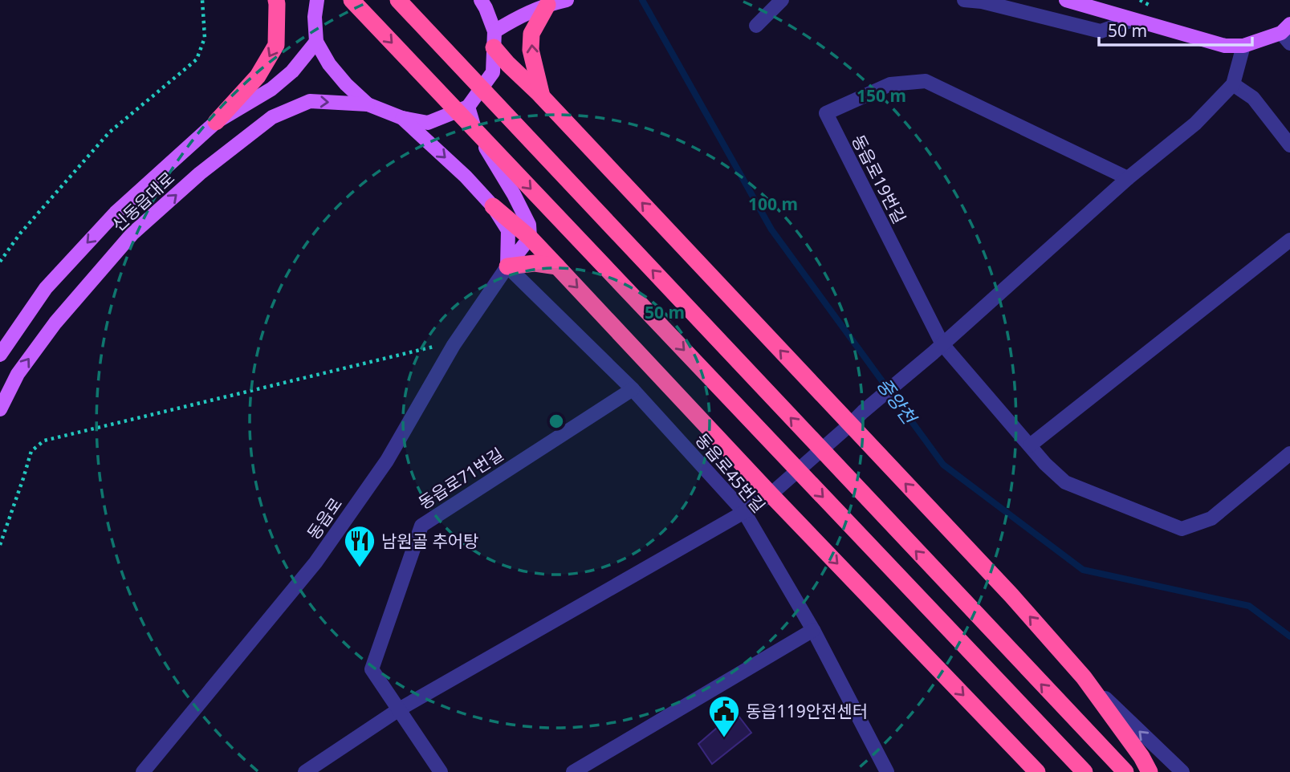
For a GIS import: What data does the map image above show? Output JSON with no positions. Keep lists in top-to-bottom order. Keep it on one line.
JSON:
{"streets":{"main road":["신동읍대로"],"street":["동읍로19번길","동읍로45번길","동읍로71번길","동읍로"]},"crossings":[["동읍로45번길","동읍로71번길"],["동읍로45번길","동읍로"]],"water":["중앙천"],"places":{"restaurant":["남원골 추어탕"],"public building":["동읍119안전센터"]},"scale_bar":"50 m","rings":["150 m","100 m","50 m"]}
